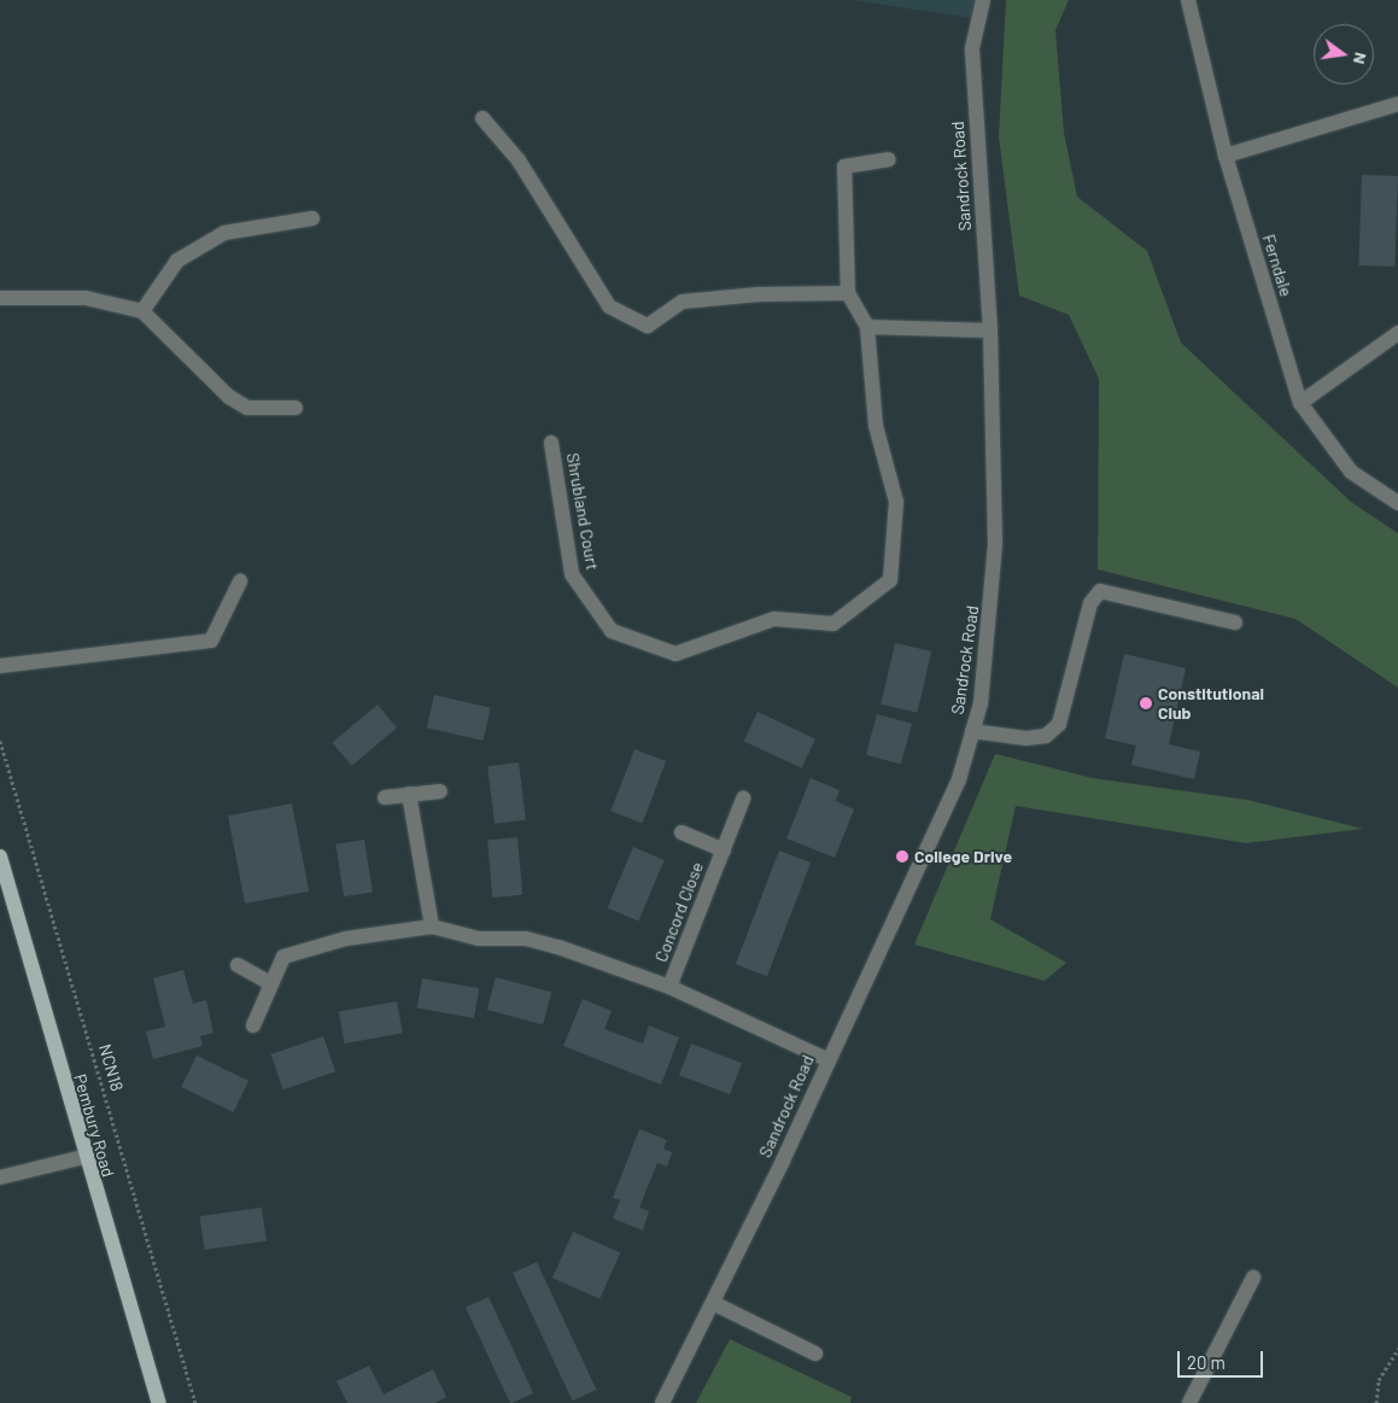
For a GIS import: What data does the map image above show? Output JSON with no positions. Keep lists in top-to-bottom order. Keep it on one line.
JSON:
{"streets":{"main road":["Pembury Road"],"street":["Sandrock Road","Ferndale","Shrubland Court","Concord Close"],"path":["NCN18"]},"places":["Constitutional Club","College Drive"],"scale_bar":"20 m","north":"right"}
